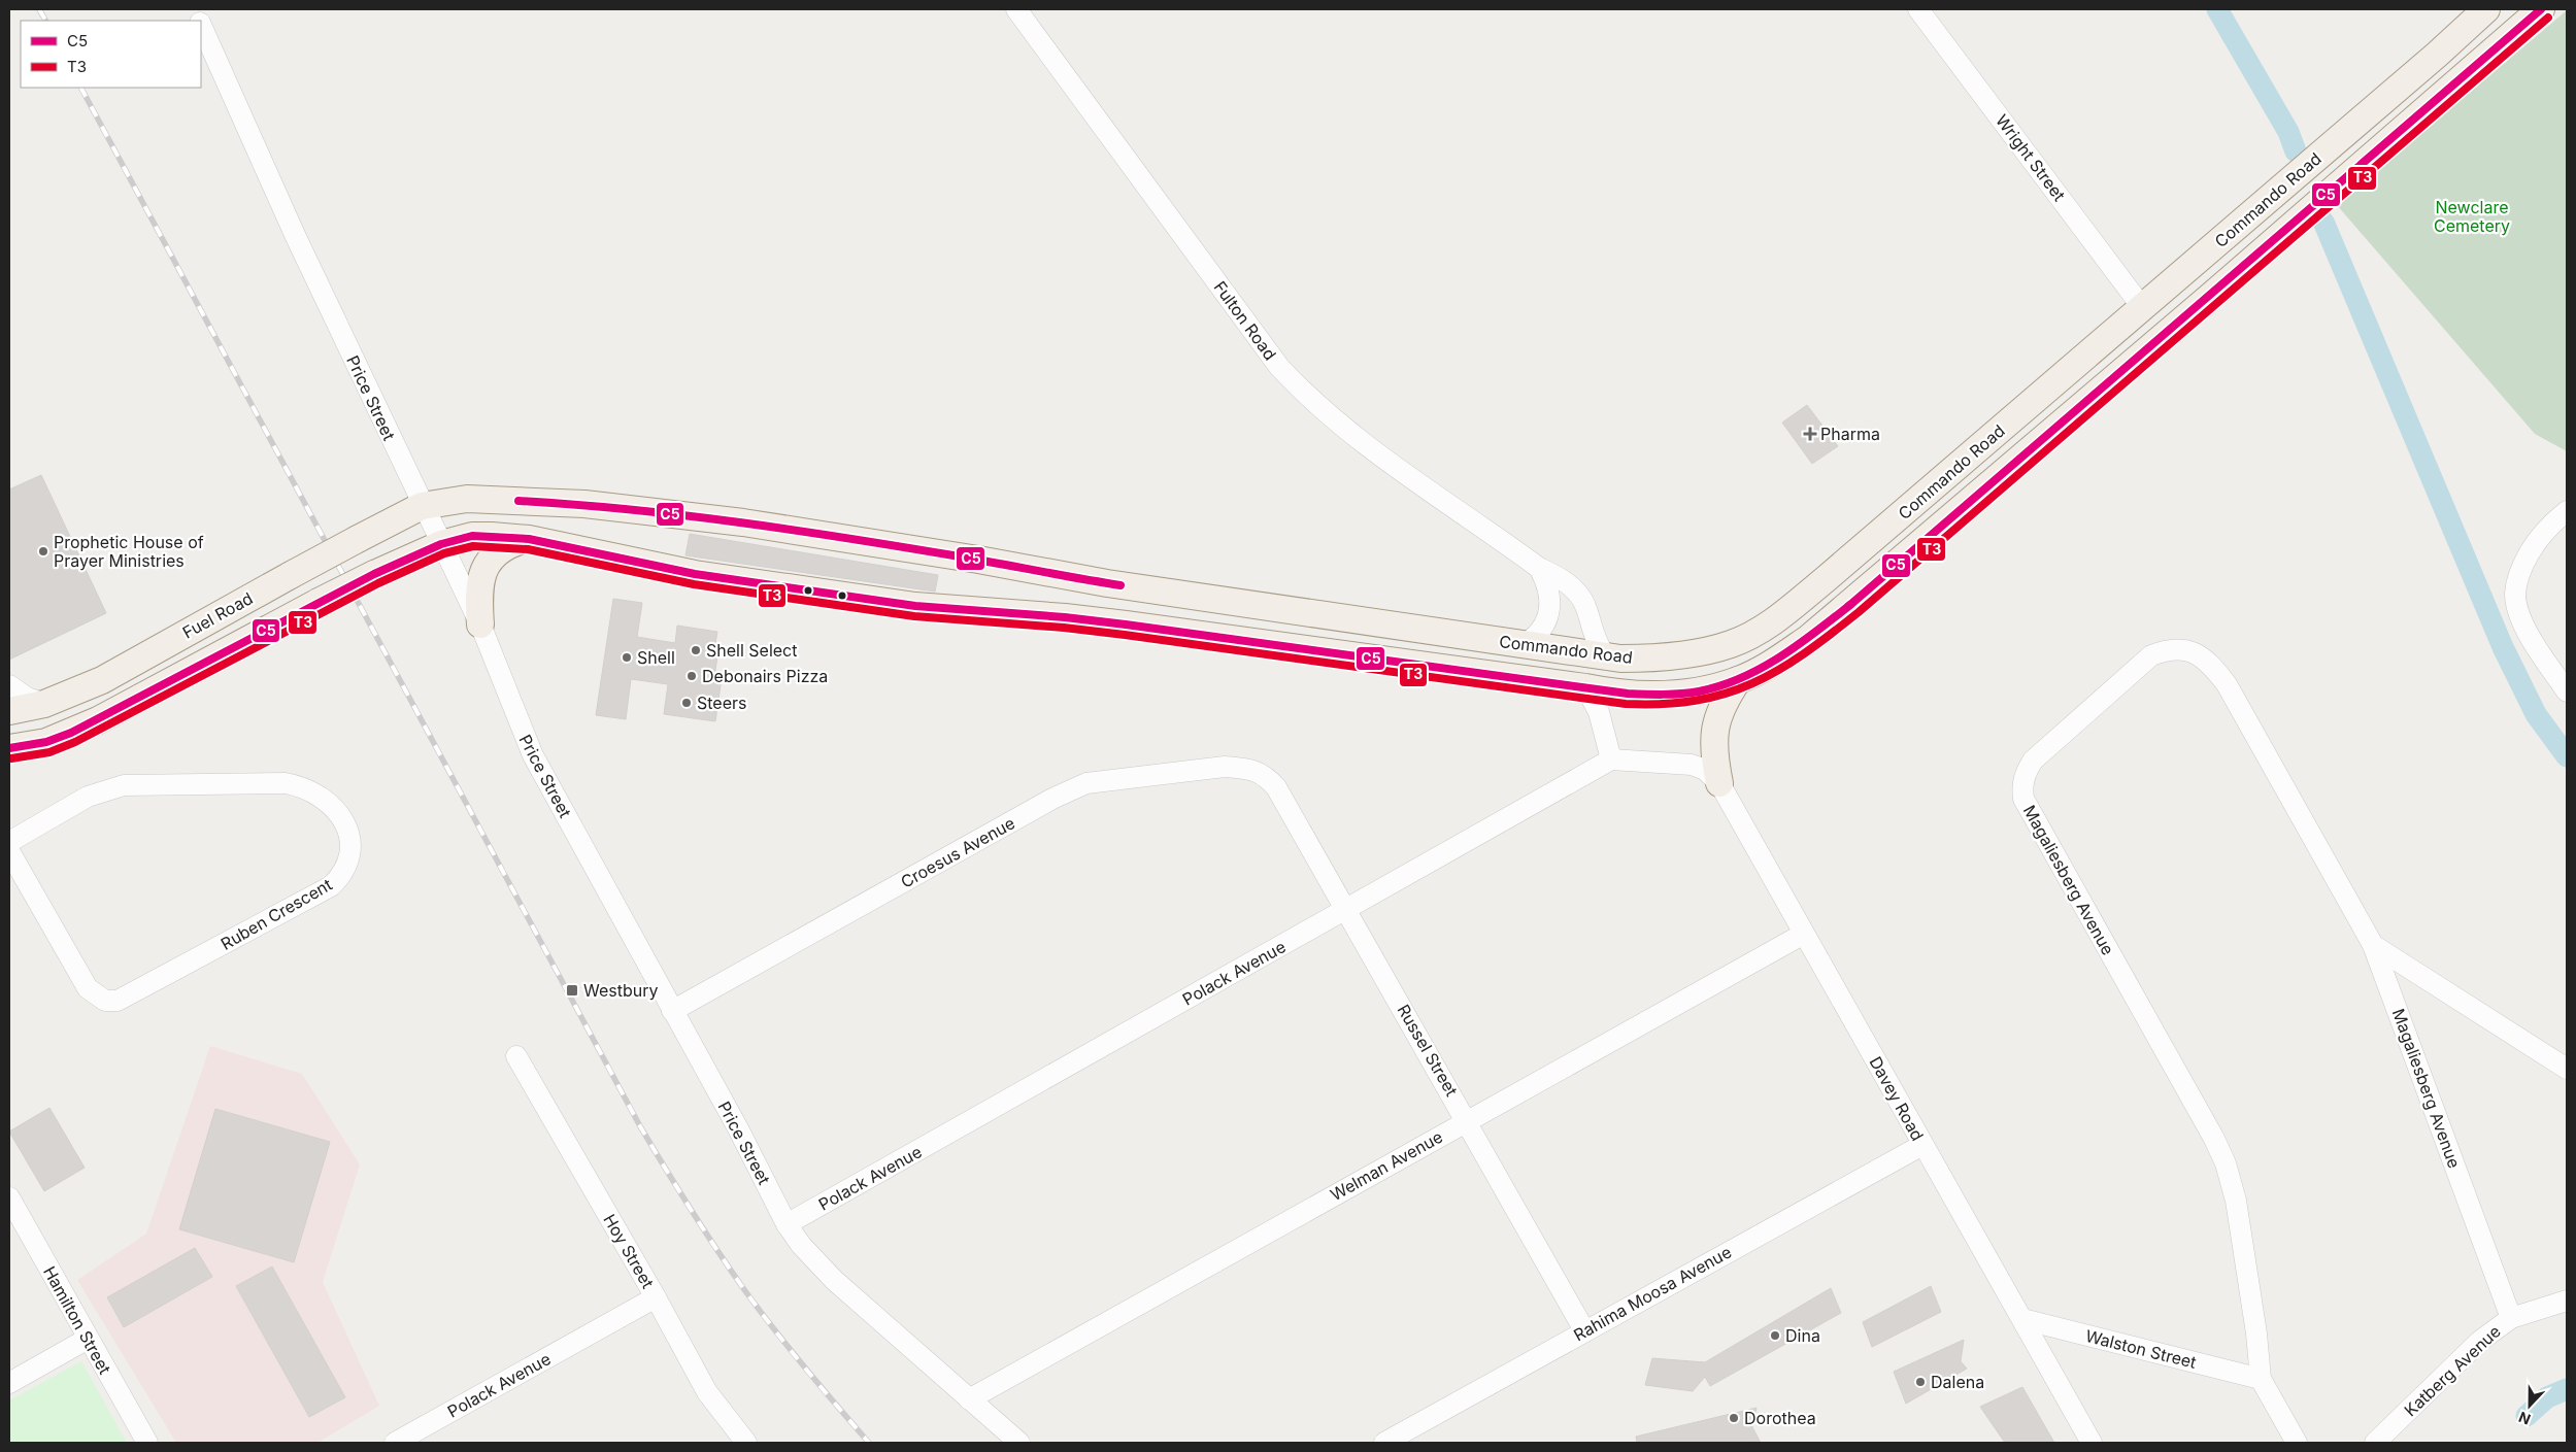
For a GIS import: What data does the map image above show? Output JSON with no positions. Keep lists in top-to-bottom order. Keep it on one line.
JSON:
{"streets":{"main road":["Commando Road","Fuel Road"],"street":["Wright Street","Fulton Road","Price Street","Croesus Avenue","Magaliesberg Avenue","Ruben Crescent","Polack Avenue","Russel Street","Davey Road","Welman Avenue","Hoy Street","Rahima Moosa Avenue","Hamilton Street","Walston Street","Katberg Avenue"]},"crossings":[["Wright Street","Commando Road"],["Commando Road","Fulton Road"],["Commando Road","Price Street"],["Commando Road","Fuel Road"],["Price Street","Fuel Road"],["Price Street","Croesus Avenue"],["Price Street","Polack Avenue"],["Price Street","Welman Avenue"],["Croesus Avenue","Russel Street"],["Magaliesberg Avenue","Walston Street"],["Magaliesberg Avenue","Katberg Avenue"],["Polack Avenue","Russel Street"],["Polack Avenue","Davey Road"],["Polack Avenue","Hoy Street"],["Russel Street","Welman Avenue"],["Russel Street","Rahima Moosa Avenue"],["Davey Road","Welman Avenue"],["Davey Road","Rahima Moosa Avenue"],["Davey Road","Walston Street"]],"parks":["Newclare Cemetery"],"places":{"health":["Pharma"],"other":["Prophetic House of Prayer Ministries","Shell Select","Shell","Debonairs Pizza","Steers","Dina","Dalena","Dorothea"],"transit":["Westbury"]},"lines":["transit line C5","transit line T3"],"legend":["C5","T3"],"north":"bottom"}
